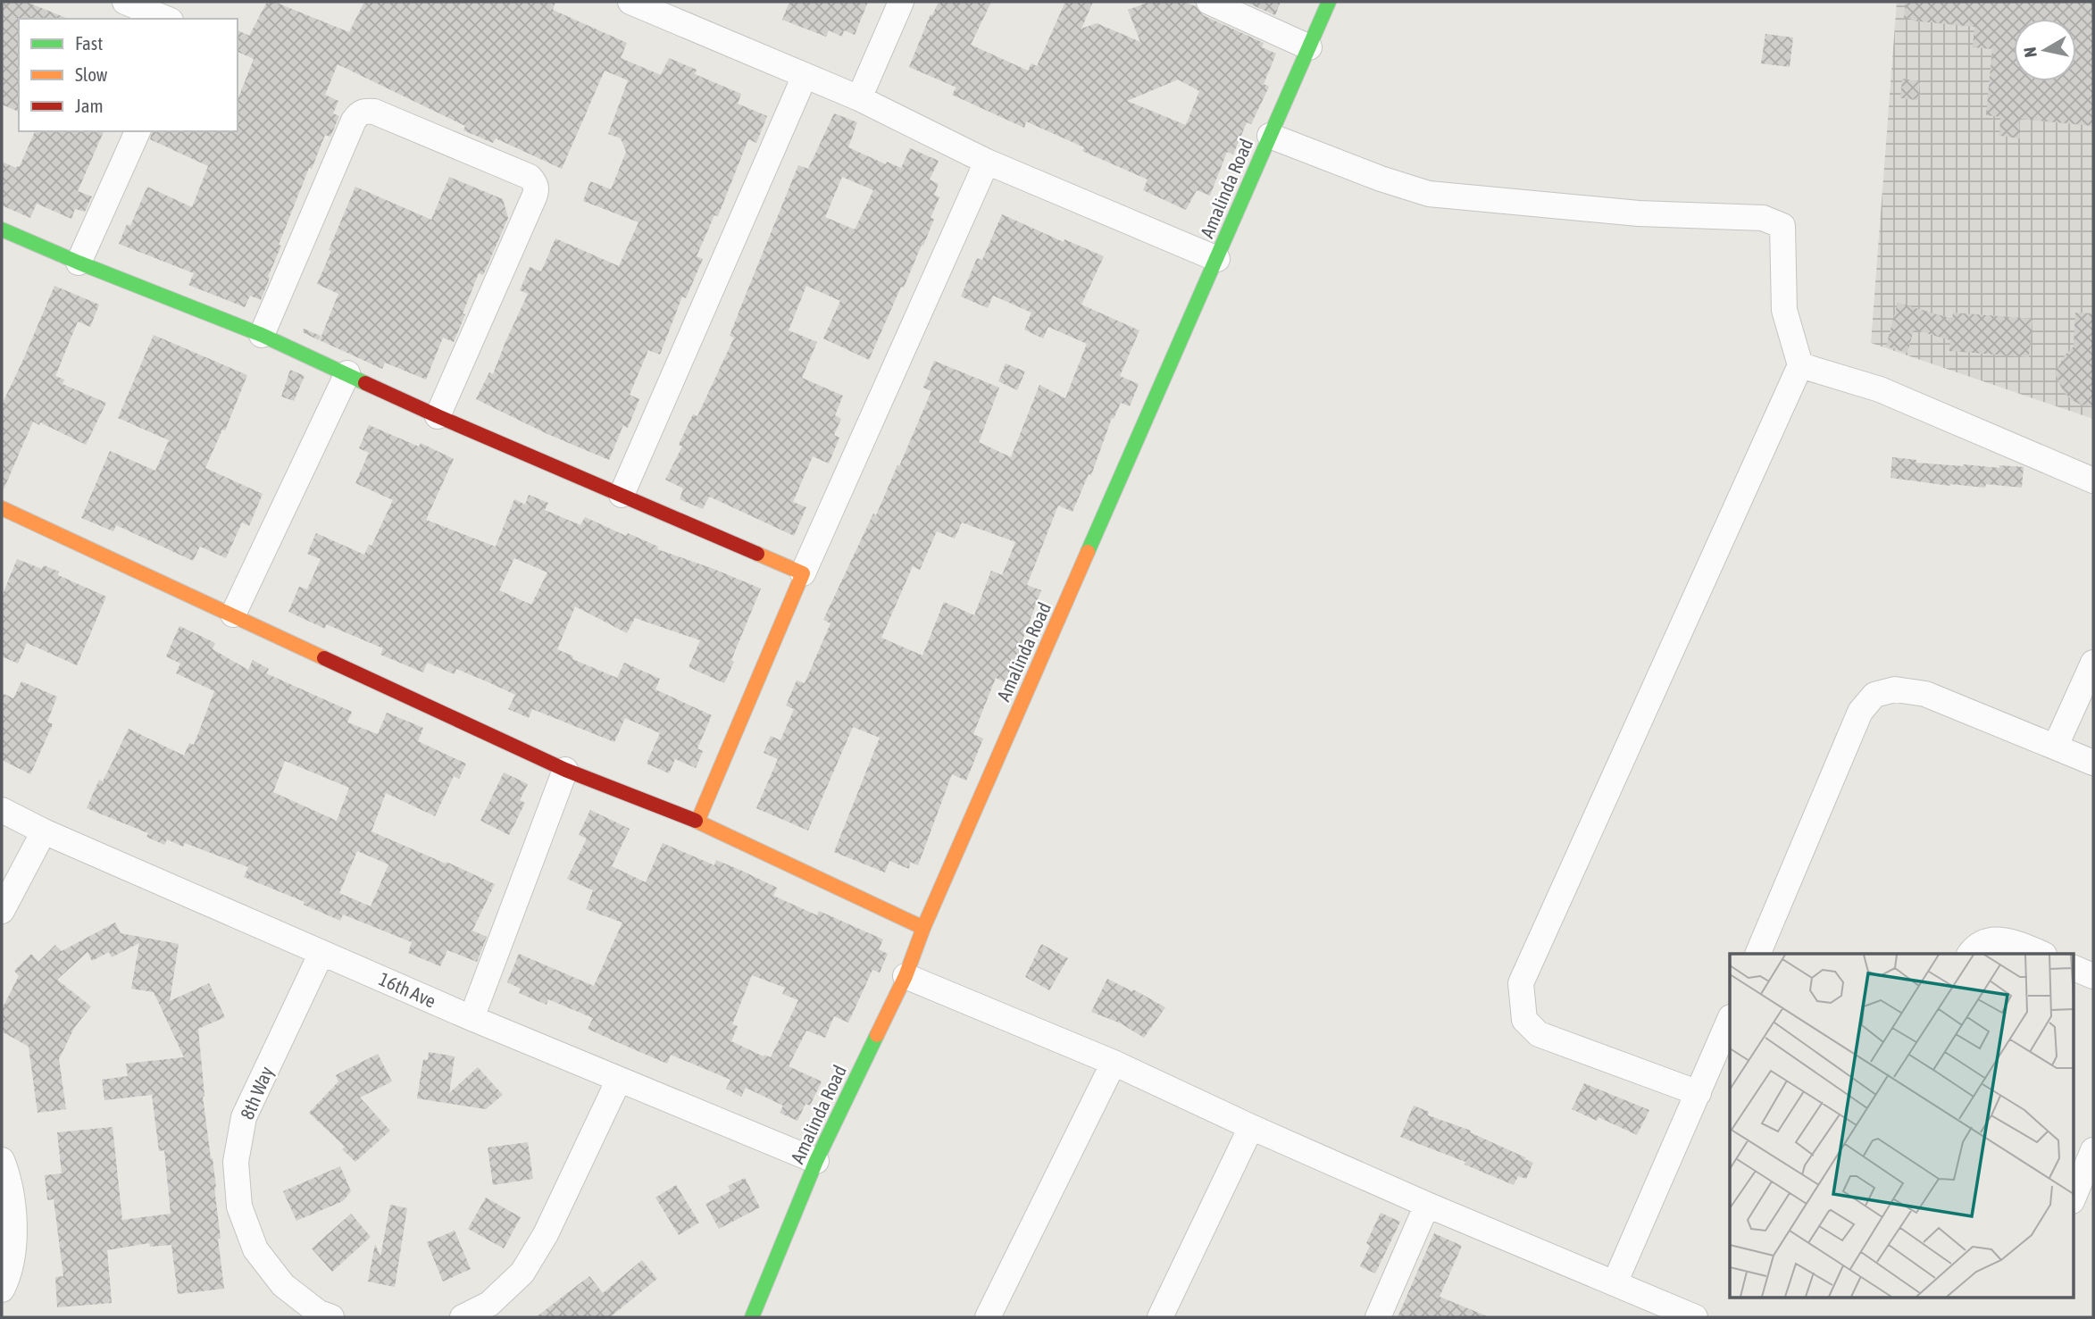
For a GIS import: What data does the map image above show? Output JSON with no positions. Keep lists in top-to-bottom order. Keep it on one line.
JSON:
{"streets":{"street":["Amalinda Road","16th Ave","8th Way"]},"crossings":[["Amalinda Road","16th Ave"],["16th Ave","8th Way"]],"legend":["Fast","Slow","Jam"],"north":"left"}
